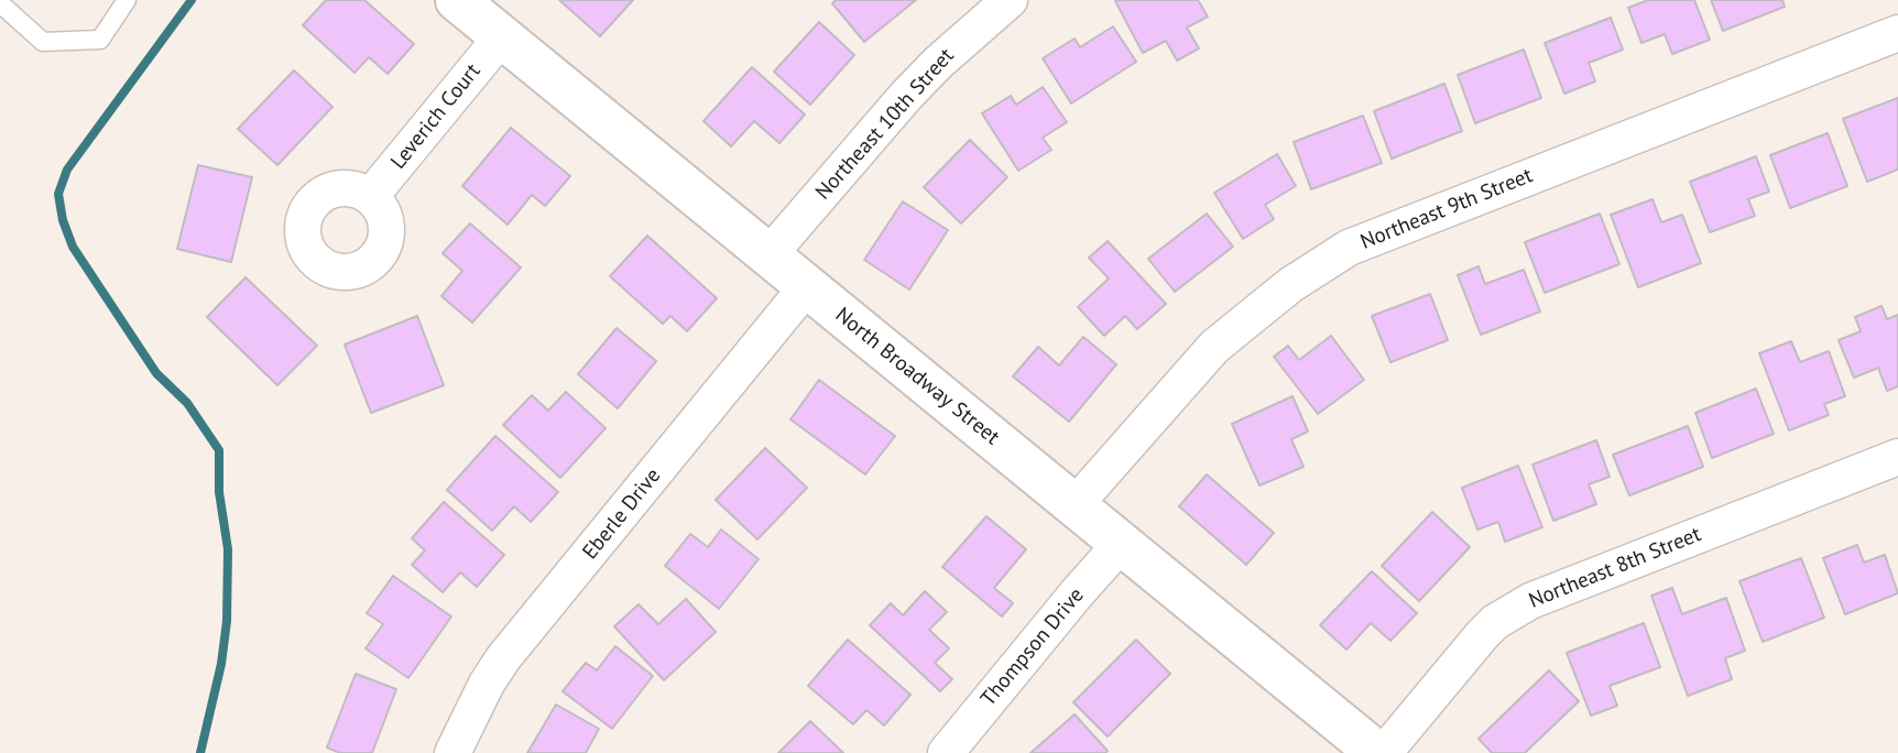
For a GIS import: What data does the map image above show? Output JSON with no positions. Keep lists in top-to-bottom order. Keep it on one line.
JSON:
{"streets":{"main road":["North Broadway Street"],"street":["Leverich Court","Northeast 10th Street","Northeast 9th Street","Eberle Drive","Northeast 8th Street","Thompson Drive"]},"crossings":[["Leverich Court","North Broadway Street"],["Northeast 10th Street","North Broadway Street"],["Northeast 9th Street","North Broadway Street"],["North Broadway Street","Eberle Drive"],["North Broadway Street","Thompson Drive"]]}
